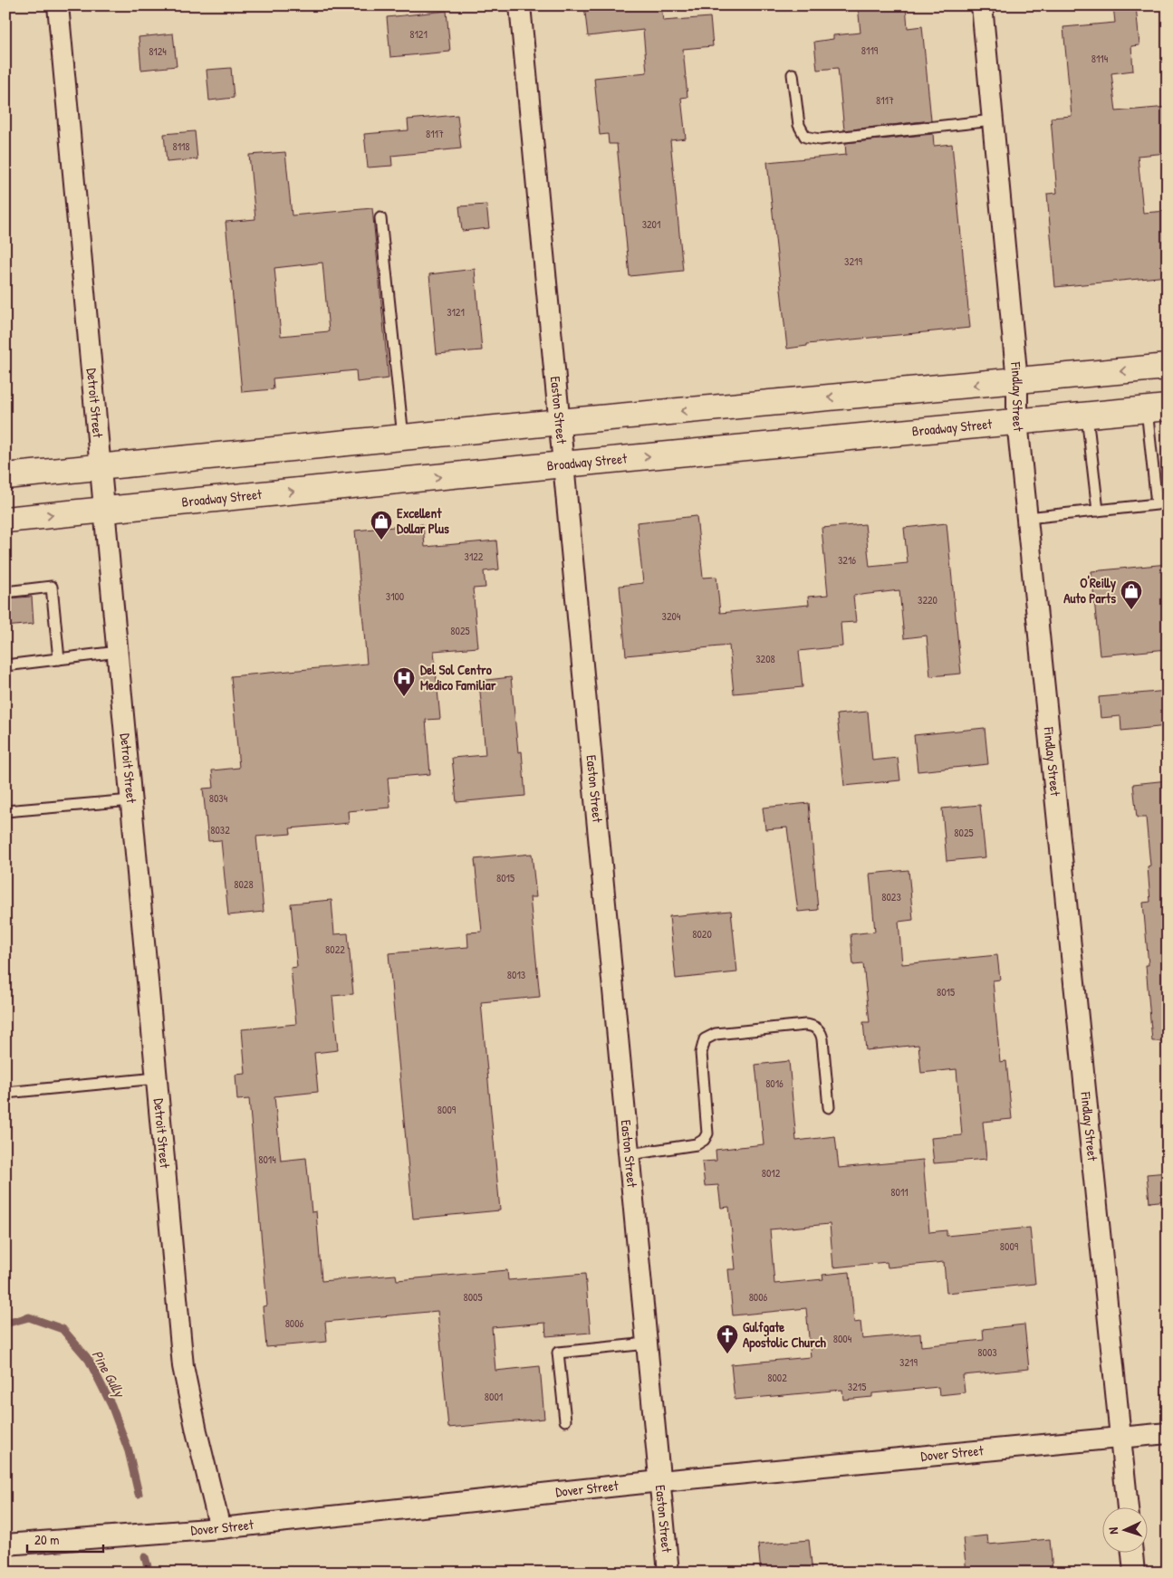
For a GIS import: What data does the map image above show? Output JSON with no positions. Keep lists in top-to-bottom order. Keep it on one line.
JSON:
{"streets":{"main road":["Broadway Street"],"street":["Findlay Street","Detroit Street","Easton Street","Dover Street"]},"crossings":[["Findlay Street","Broadway Street"],["Findlay Street","Dover Street"],["Detroit Street","Broadway Street"],["Detroit Street","Dover Street"],["Easton Street","Broadway Street"],["Easton Street","Dover Street"]],"water":["Pine Gully"],"places":{"shop":["Excellent Dollar Plus","O'Reilly Auto Parts"],"hospital":["Del Sol Centro Medico Familiar"],"church":["Gulfgate Apostolic Church"]},"house_numbers":["8121","8119","8124","8114","8117","8117","8118","3201","3219","3121","3122","3216","3100","3220","3204","8025","3208","8034","8032","8025","8015","8028","8023","8020","8022","8013","8015","8016","8009","8014","8012","8011","8009","8005","8006","8006","8004","8003","3219","8002","3215","8001"],"scale_bar":"20 m","north":"left"}
